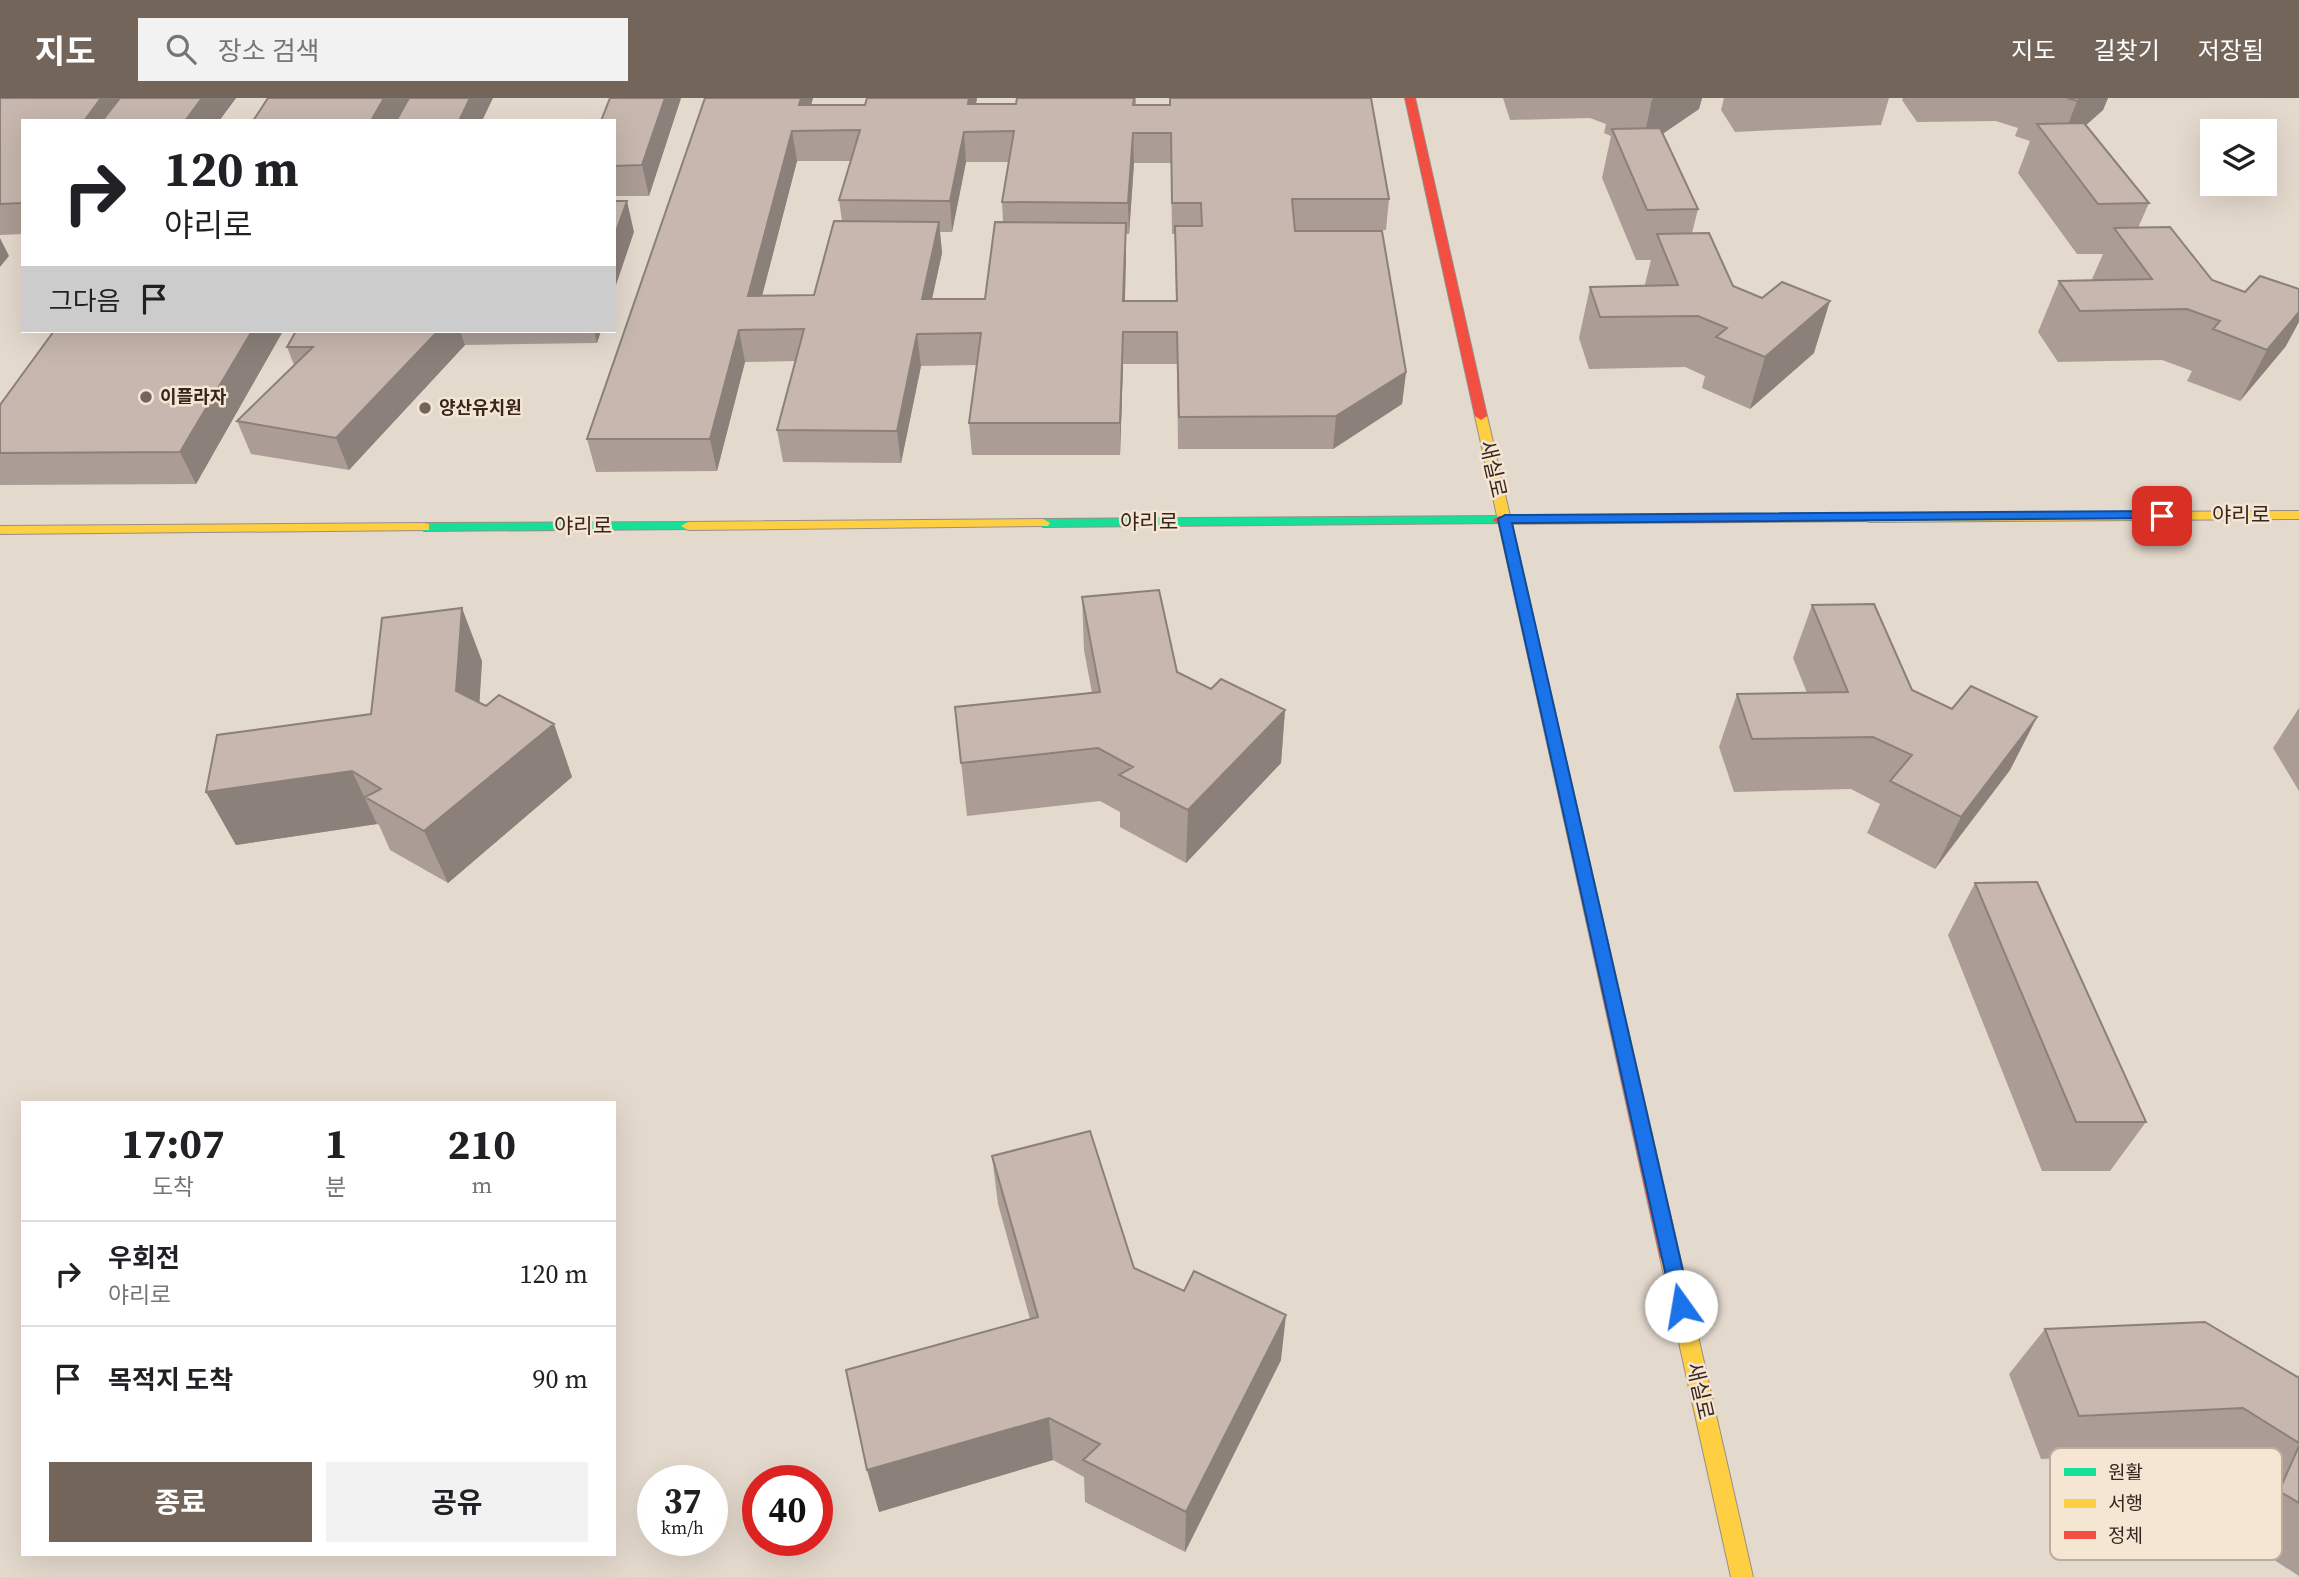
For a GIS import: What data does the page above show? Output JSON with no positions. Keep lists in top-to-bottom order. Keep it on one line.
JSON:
{"streets":{"street":["새실로","야리로"]},"crossings":[["새실로","야리로"]],"places":["이플라자","양산유치원"],"legend":["원활","서행","정체"],"page":{"header":"지도","search":"장소 검색","nav":["지도","길찾기","저장됨"],"turn":["120 m","야리로"],"then":"그다음","eta":["17:07","도착","1","분","210","m"],"list":[{"name":"우회전","note":"야리로","value":"120 m"},{"name":"목적지 도착","value":"90 m"}],"buttons":["종료","공유"],"speed":"37 km/h","limit":"40"}}
